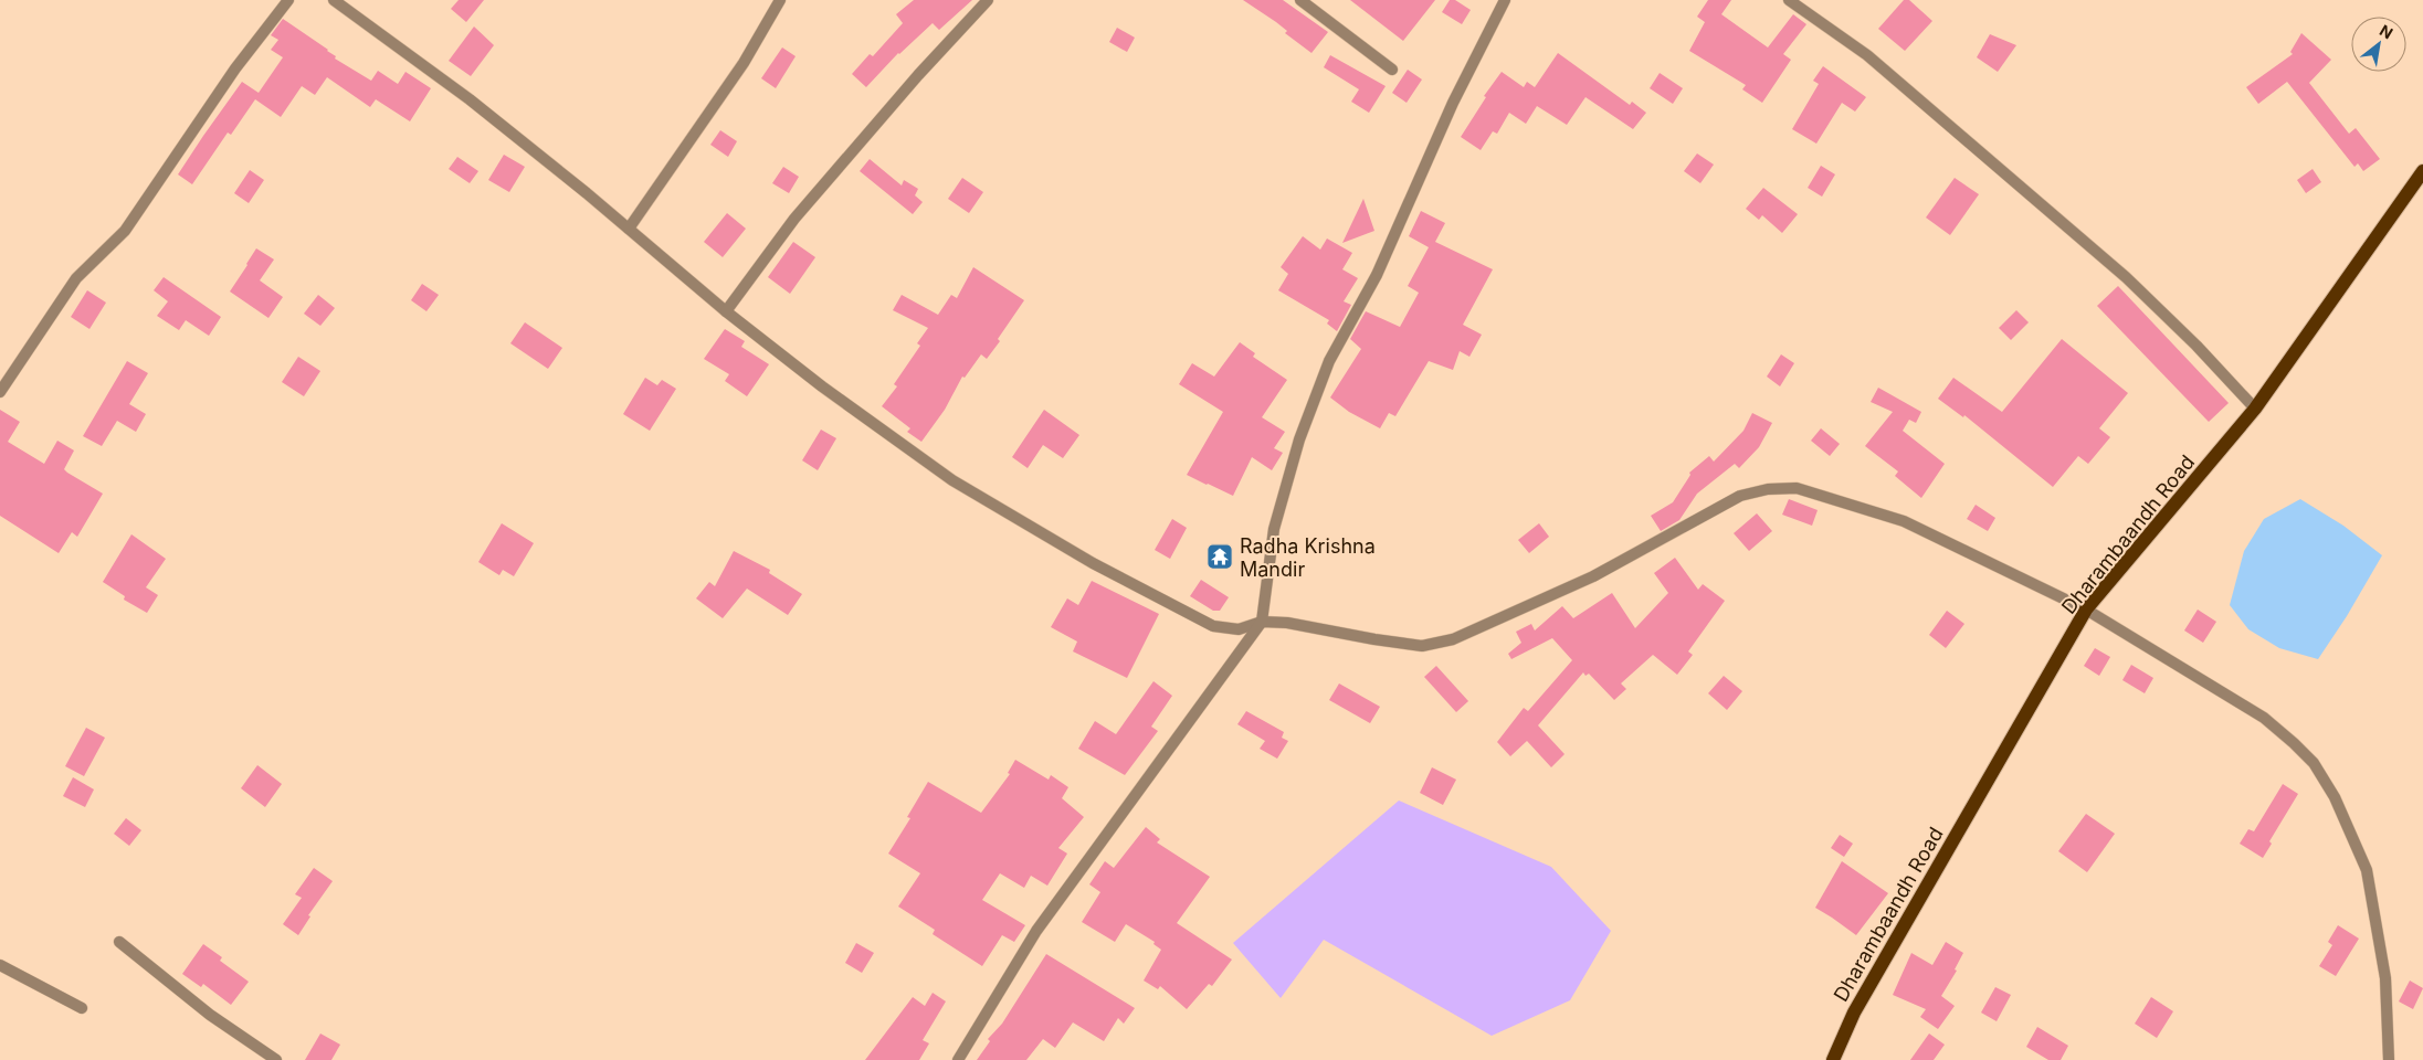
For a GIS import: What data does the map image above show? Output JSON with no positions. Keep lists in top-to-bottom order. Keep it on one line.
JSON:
{"streets":{"main road":["Dharambaandh Road"]},"places":{"temple":["Radha Krishna Mandir"]},"north":"top right"}
